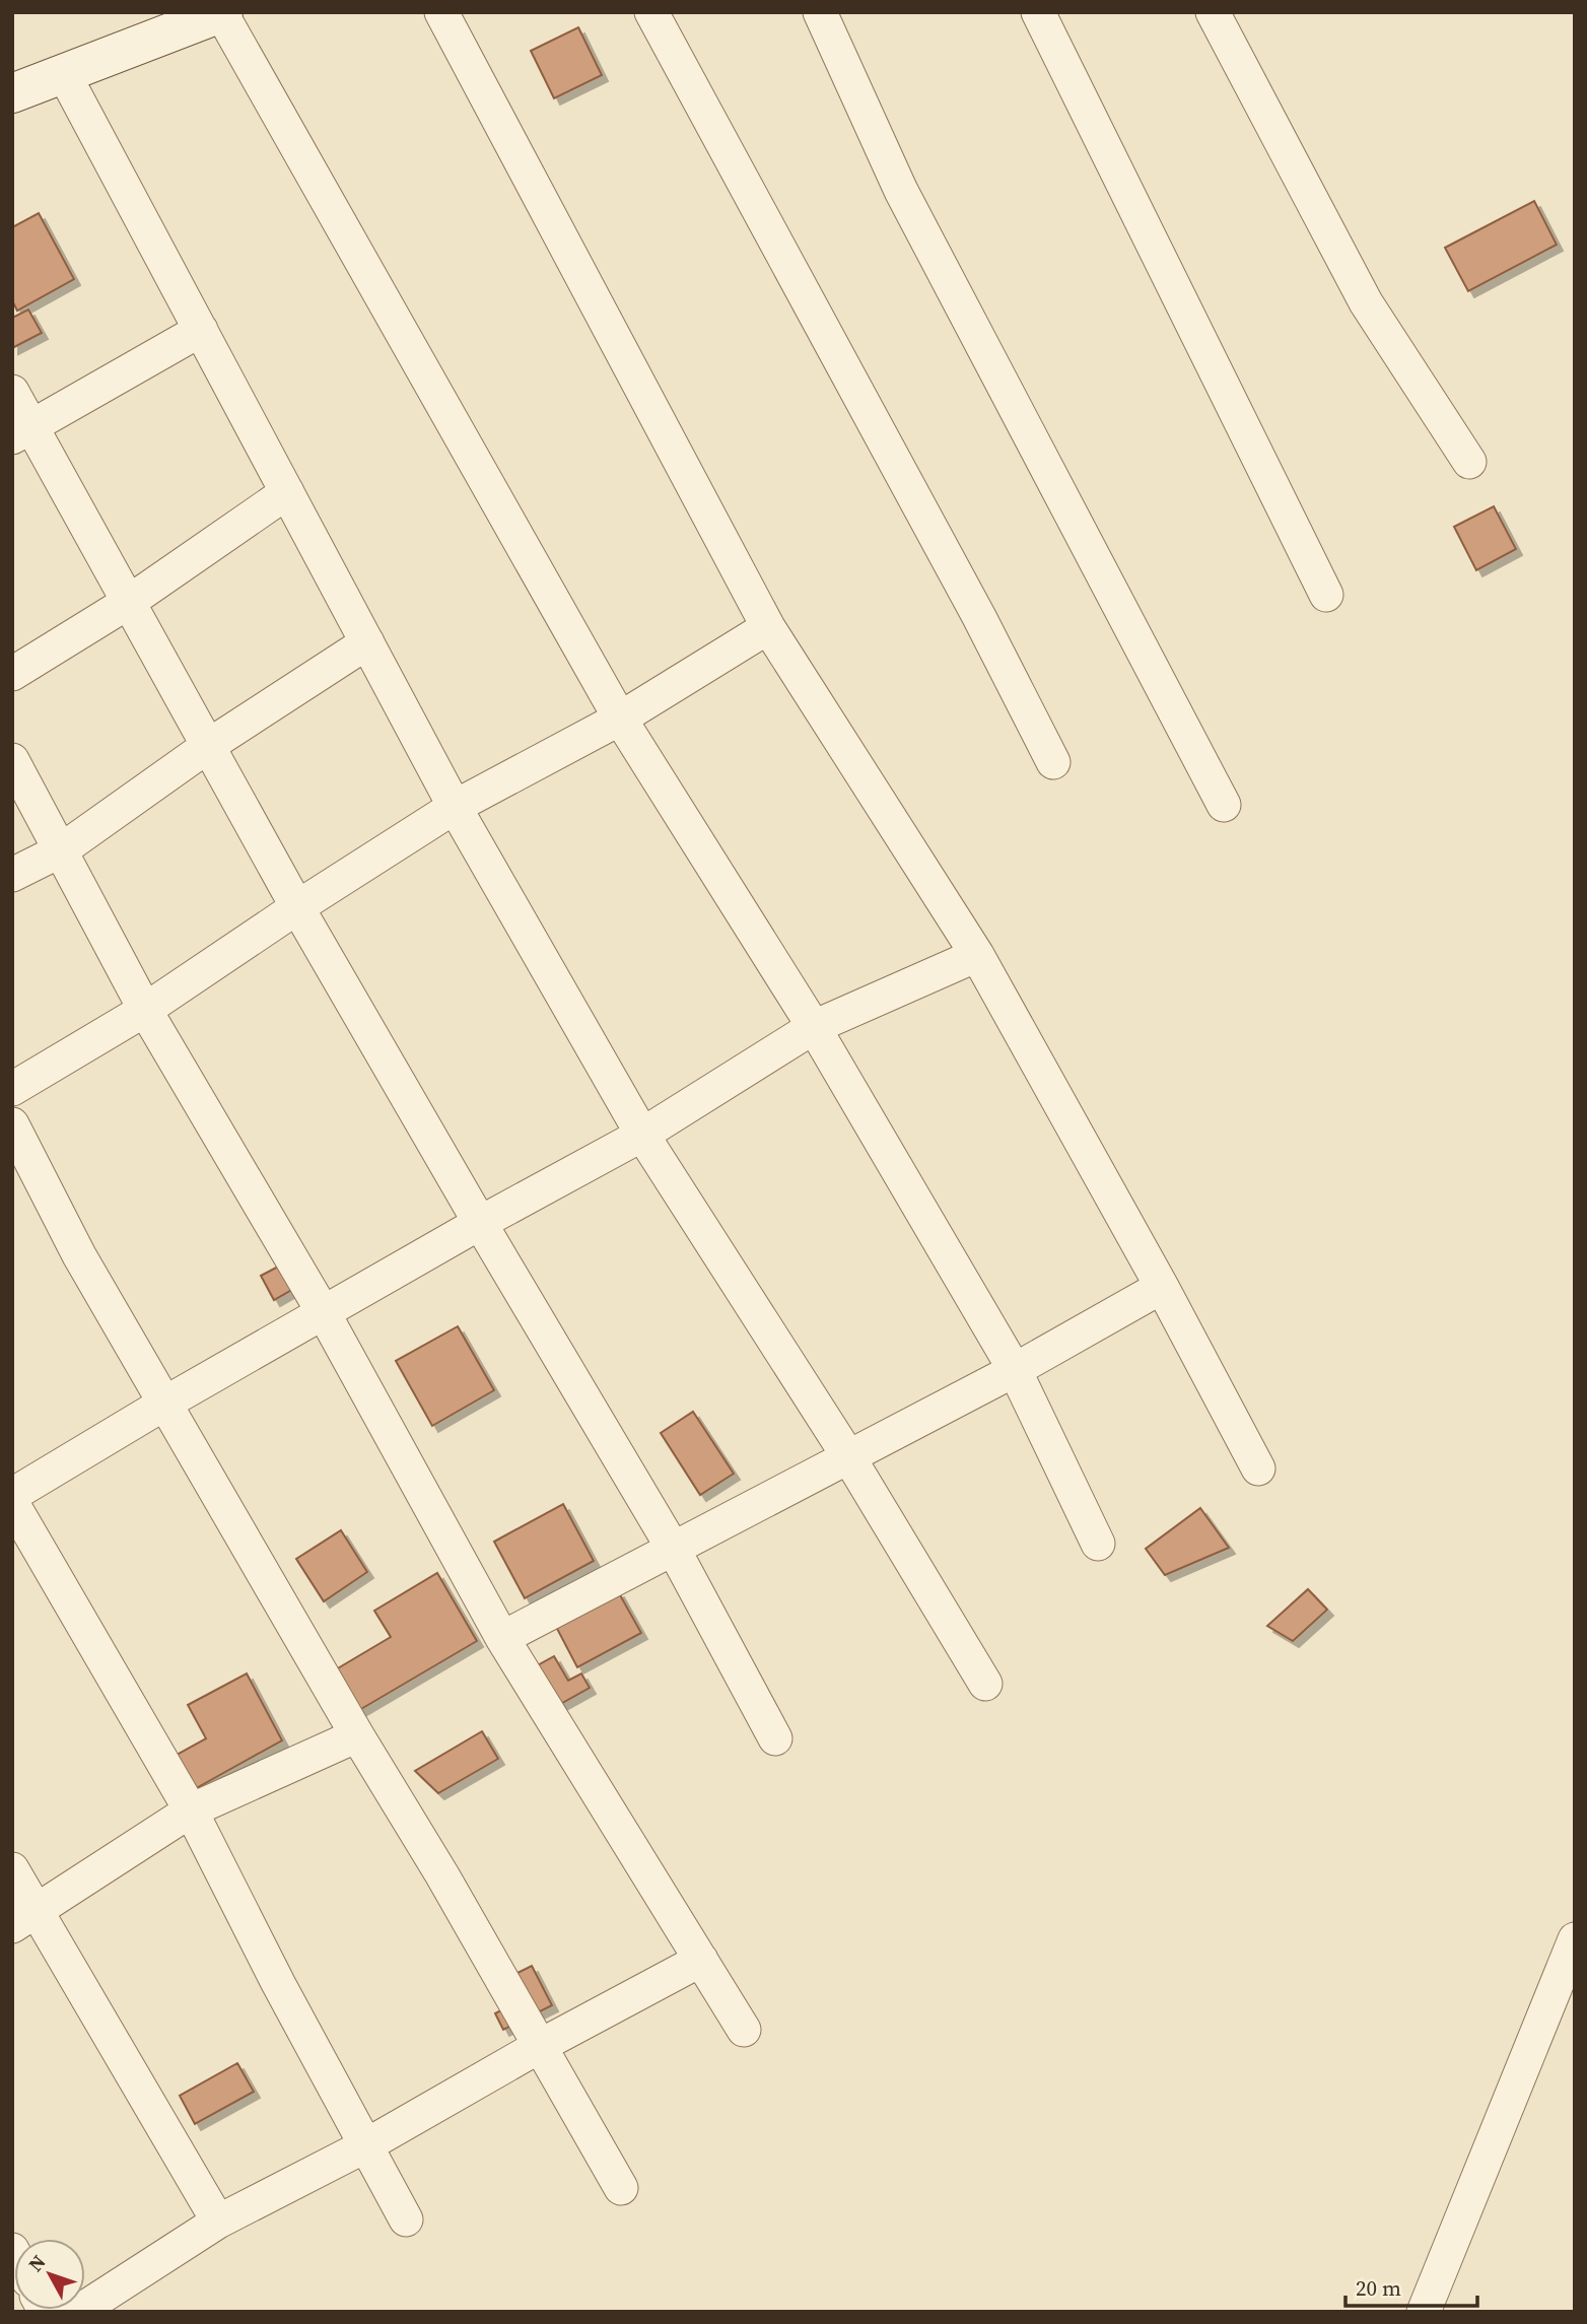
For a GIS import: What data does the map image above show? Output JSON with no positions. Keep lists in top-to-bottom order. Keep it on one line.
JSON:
{"scale_bar":"20 m","north":"top left"}
